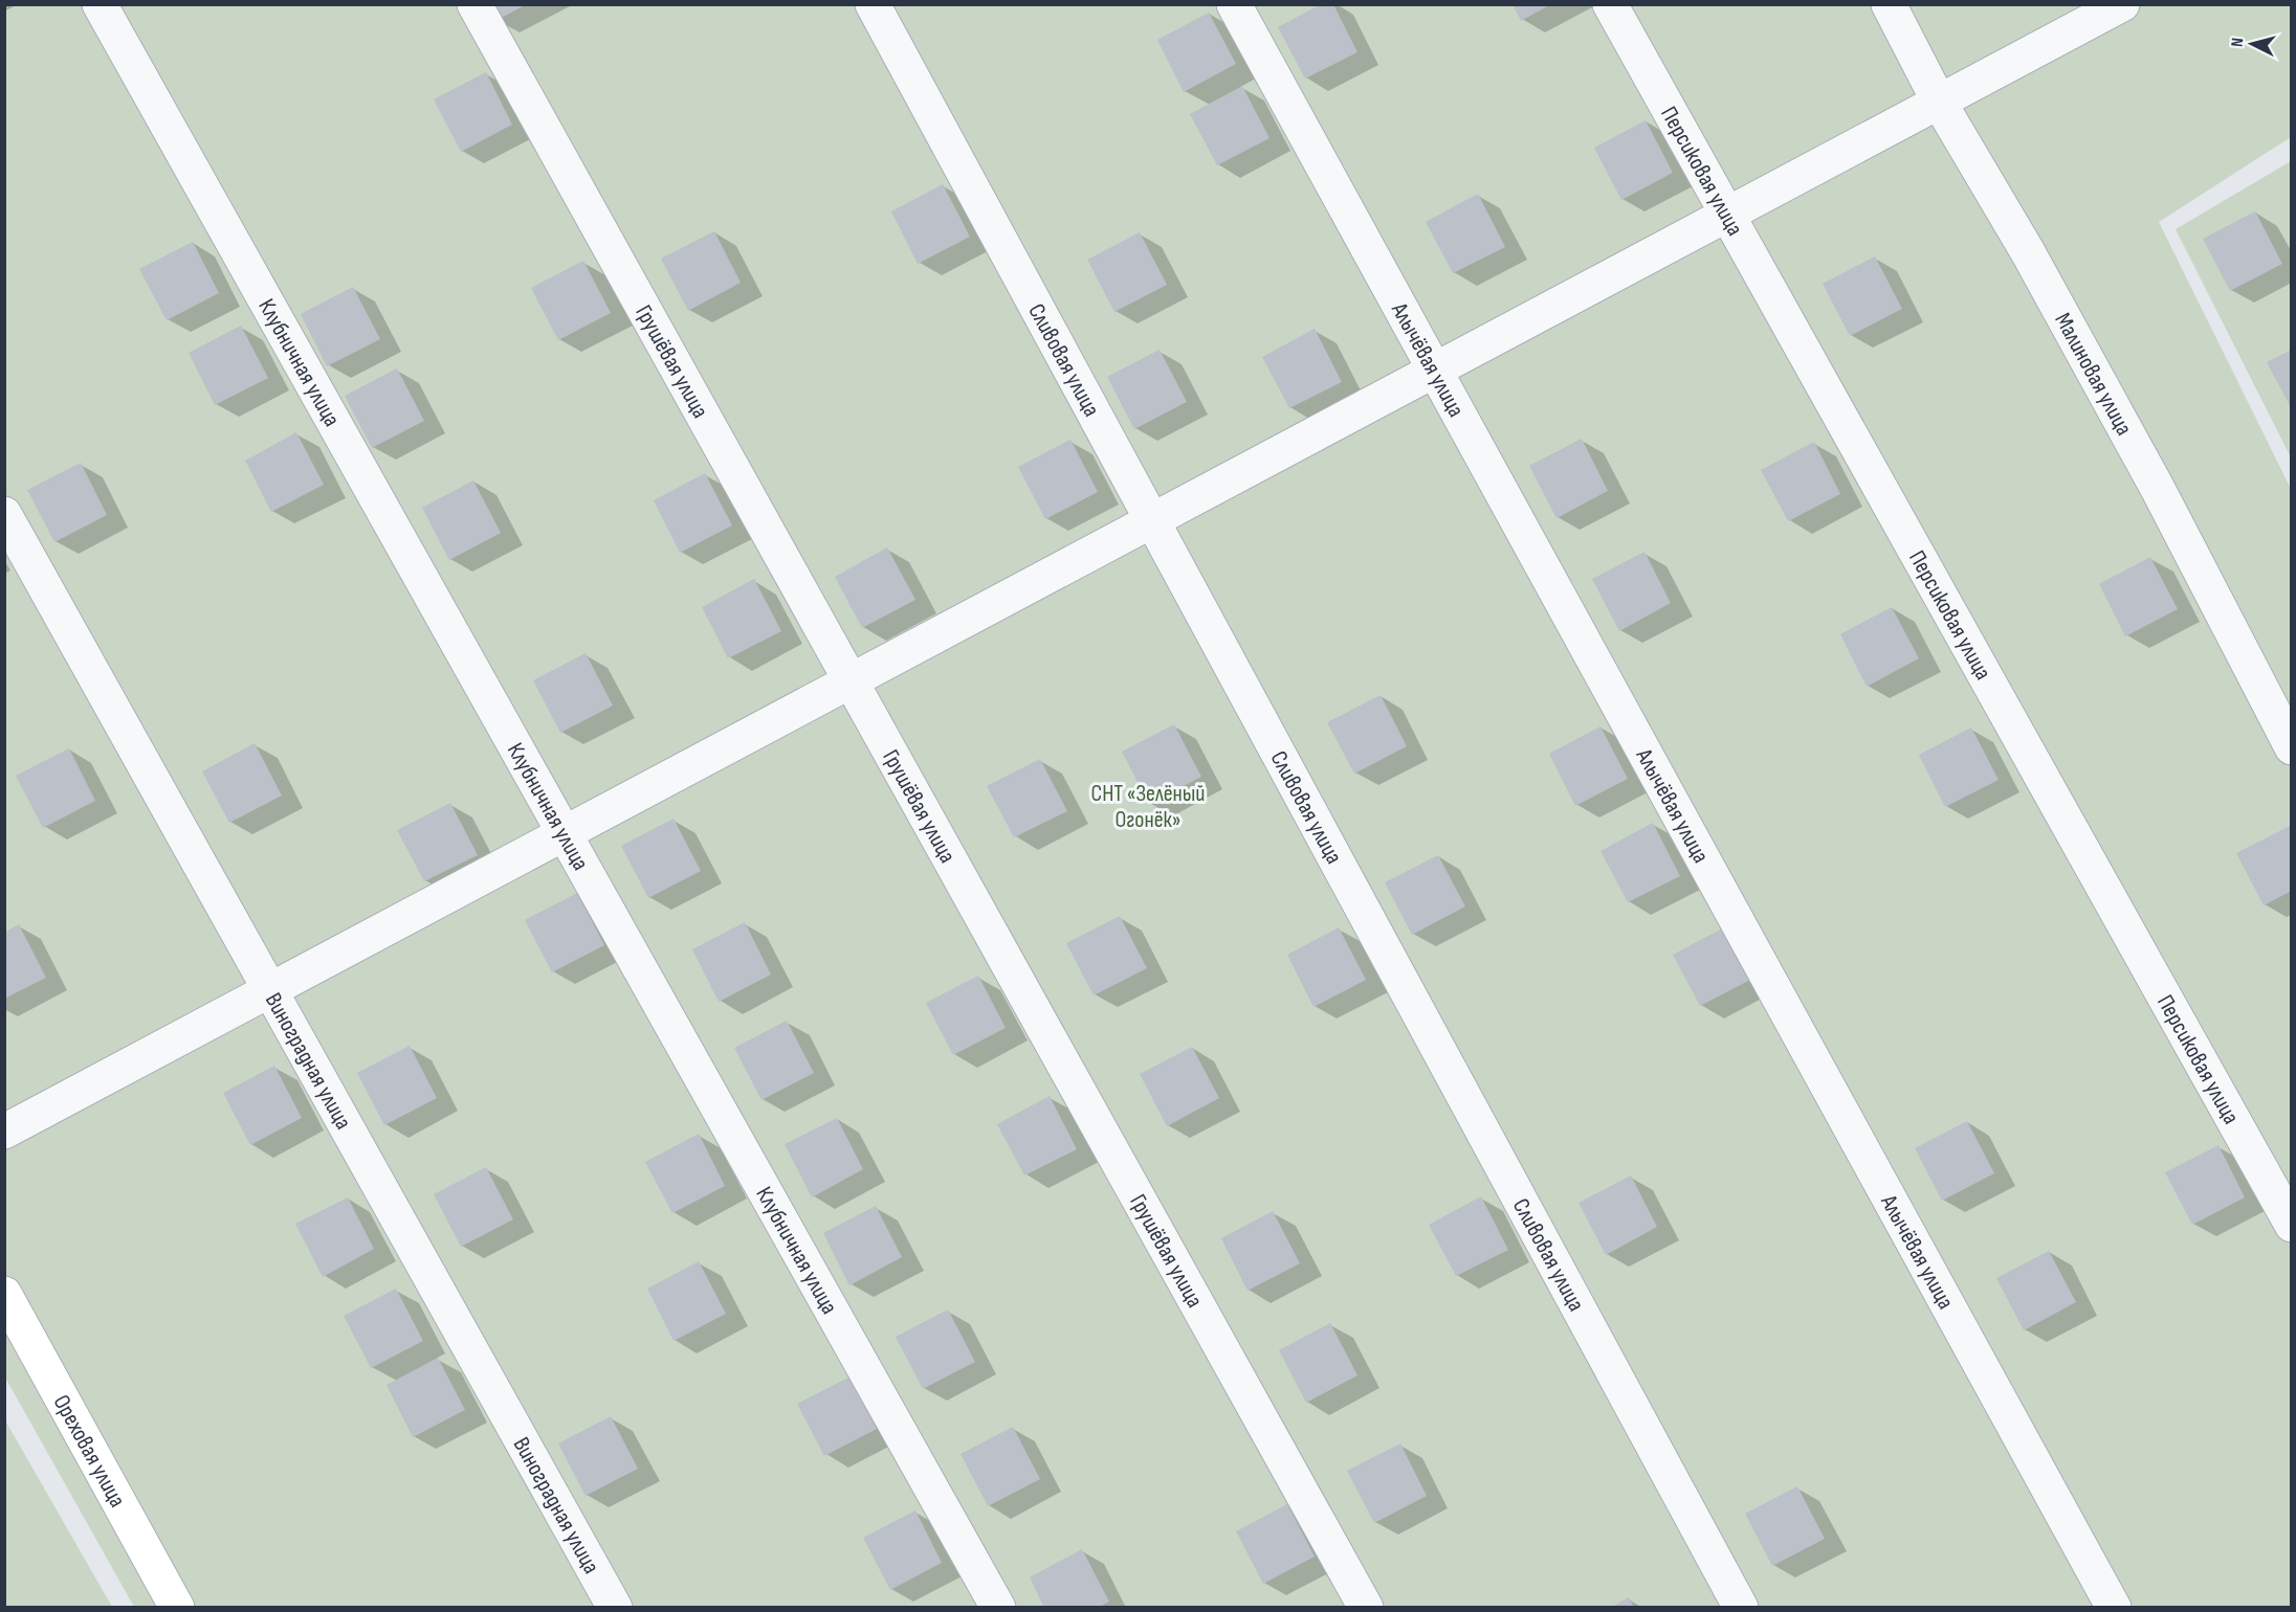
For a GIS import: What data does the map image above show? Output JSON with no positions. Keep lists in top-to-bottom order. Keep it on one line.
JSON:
{"streets":{"street":["Персиковая улица","Сливовая улица","Алычёвая улица","Грушёвая улица","Клубничная улица","Малиновая улица","Виноградная улица","Ореховая улица"]},"parks":["СНТ «Зелёный Огонёк»"],"north":"left"}
